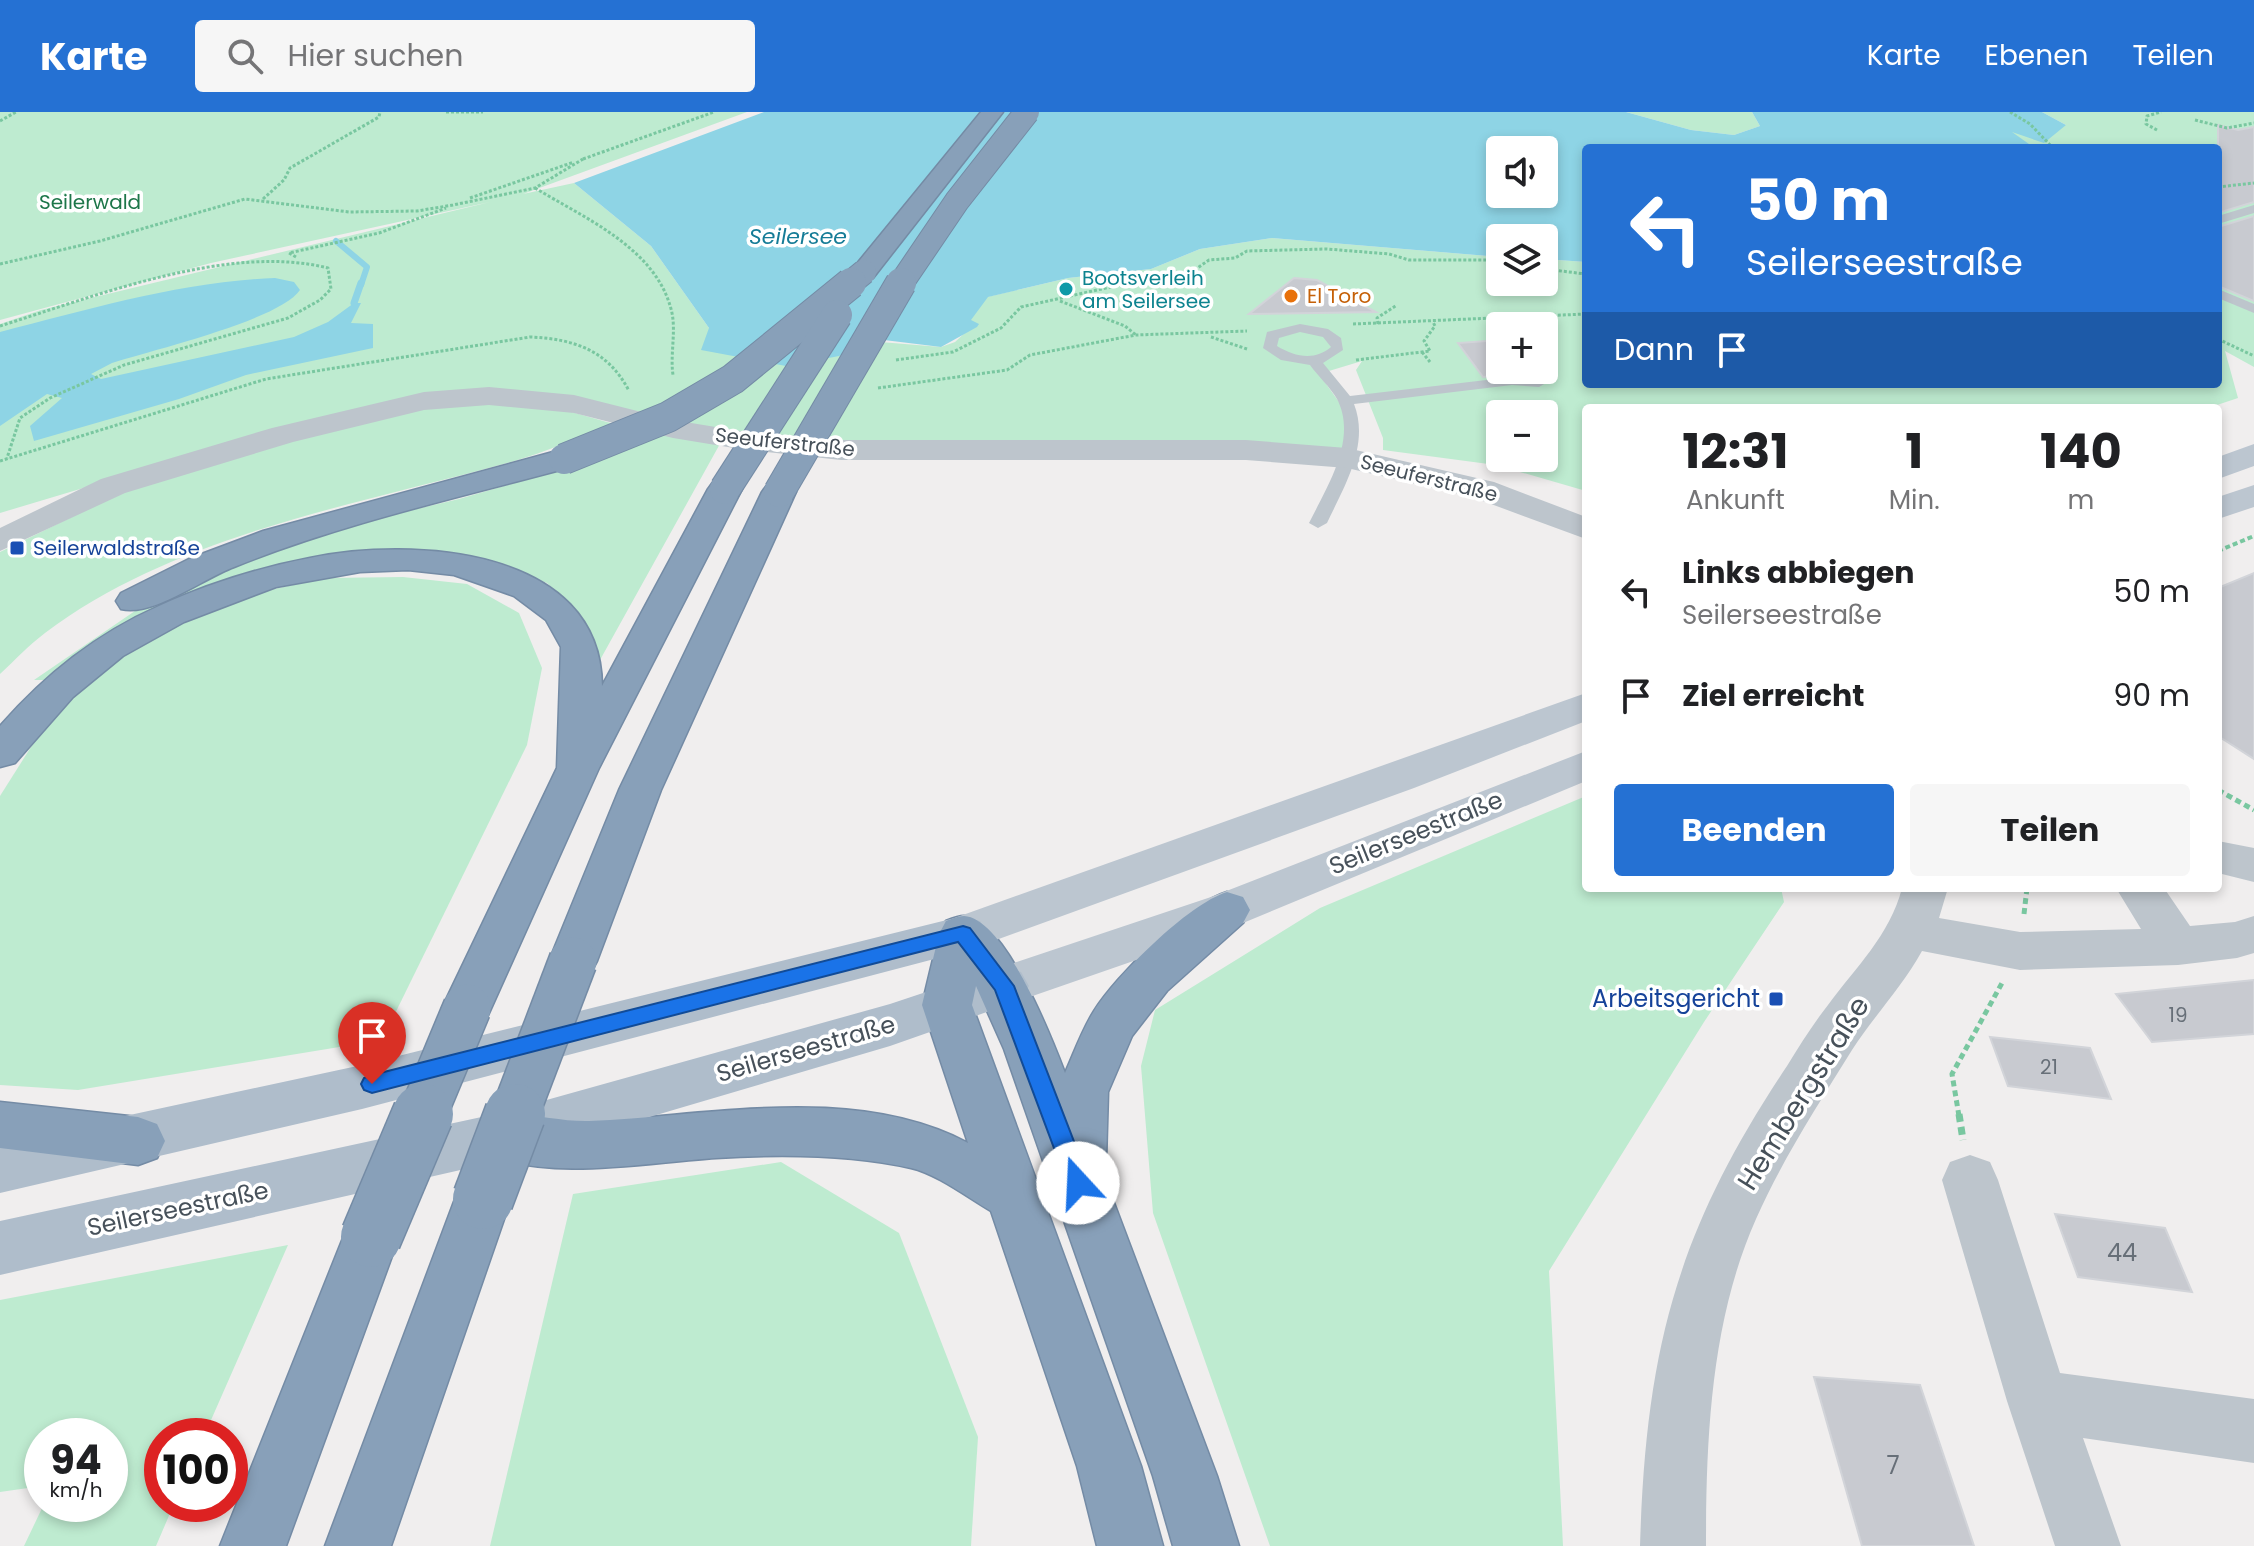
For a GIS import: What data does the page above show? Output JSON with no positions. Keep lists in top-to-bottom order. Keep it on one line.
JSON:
{"streets":{"main road":["Seilerseestraße"],"street":["Seeuferstraße","Hembergstraße"]},"water":["Seilersee"],"parks":["Seilerwald"],"places":{"other":["Bootsverleih am Seilersee","El Toro"],"transit":["Seilerwaldstraße","Arbeitsgericht"]},"house_numbers":["19","21","44","7"],"page":{"header":"Karte","search":"Hier suchen","nav":["Karte","Ebenen","Teilen"],"map_buttons":["+","−"],"turn":["50 m","Seilerseestraße"],"then":"Dann","eta":["12:31","Ankunft","1","Min.","140","m"],"list":[{"name":"Links abbiegen","note":"Seilerseestraße","value":"50 m"},{"name":"Ziel erreicht","value":"90 m"}],"buttons":["Beenden","Teilen"],"speed":"94 km/h","limit":"100"}}
